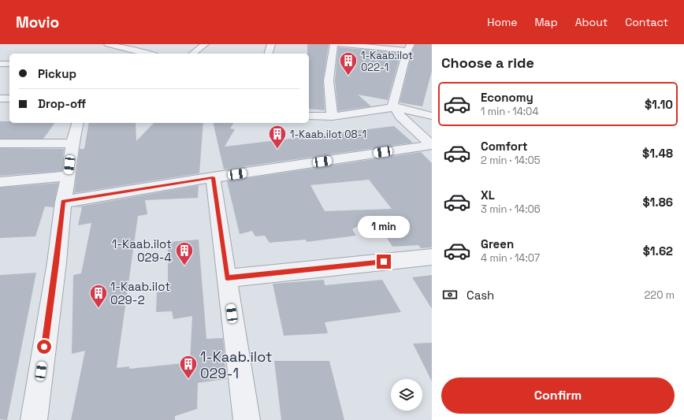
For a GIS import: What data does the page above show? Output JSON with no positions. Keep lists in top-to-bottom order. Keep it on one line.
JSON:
{"places":{"building":["1-Kaab.ilot 022-1","1-Kaab.ilot 08-1","1-Kaab.ilot 029-4","1-Kaab.ilot 029-2","1-Kaab.ilot 029-1"]},"page":{"header":"Movio","nav":["Home","Map","About","Contact"],"heading":"Choose a ride","banner":["Pickup","Drop-off"],"list":[{"name":"Economy","note":"1 min · 14:04","value":"$1.10"},{"name":"Comfort","note":"2 min · 14:05","value":"$1.48"},{"name":"XL","note":"3 min · 14:06","value":"$1.86"},{"name":"Green","note":"4 min · 14:07","value":"$1.62"}],"bubble":"1 min","pay":["Cash","220 m"],"buttons":"Confirm"}}
